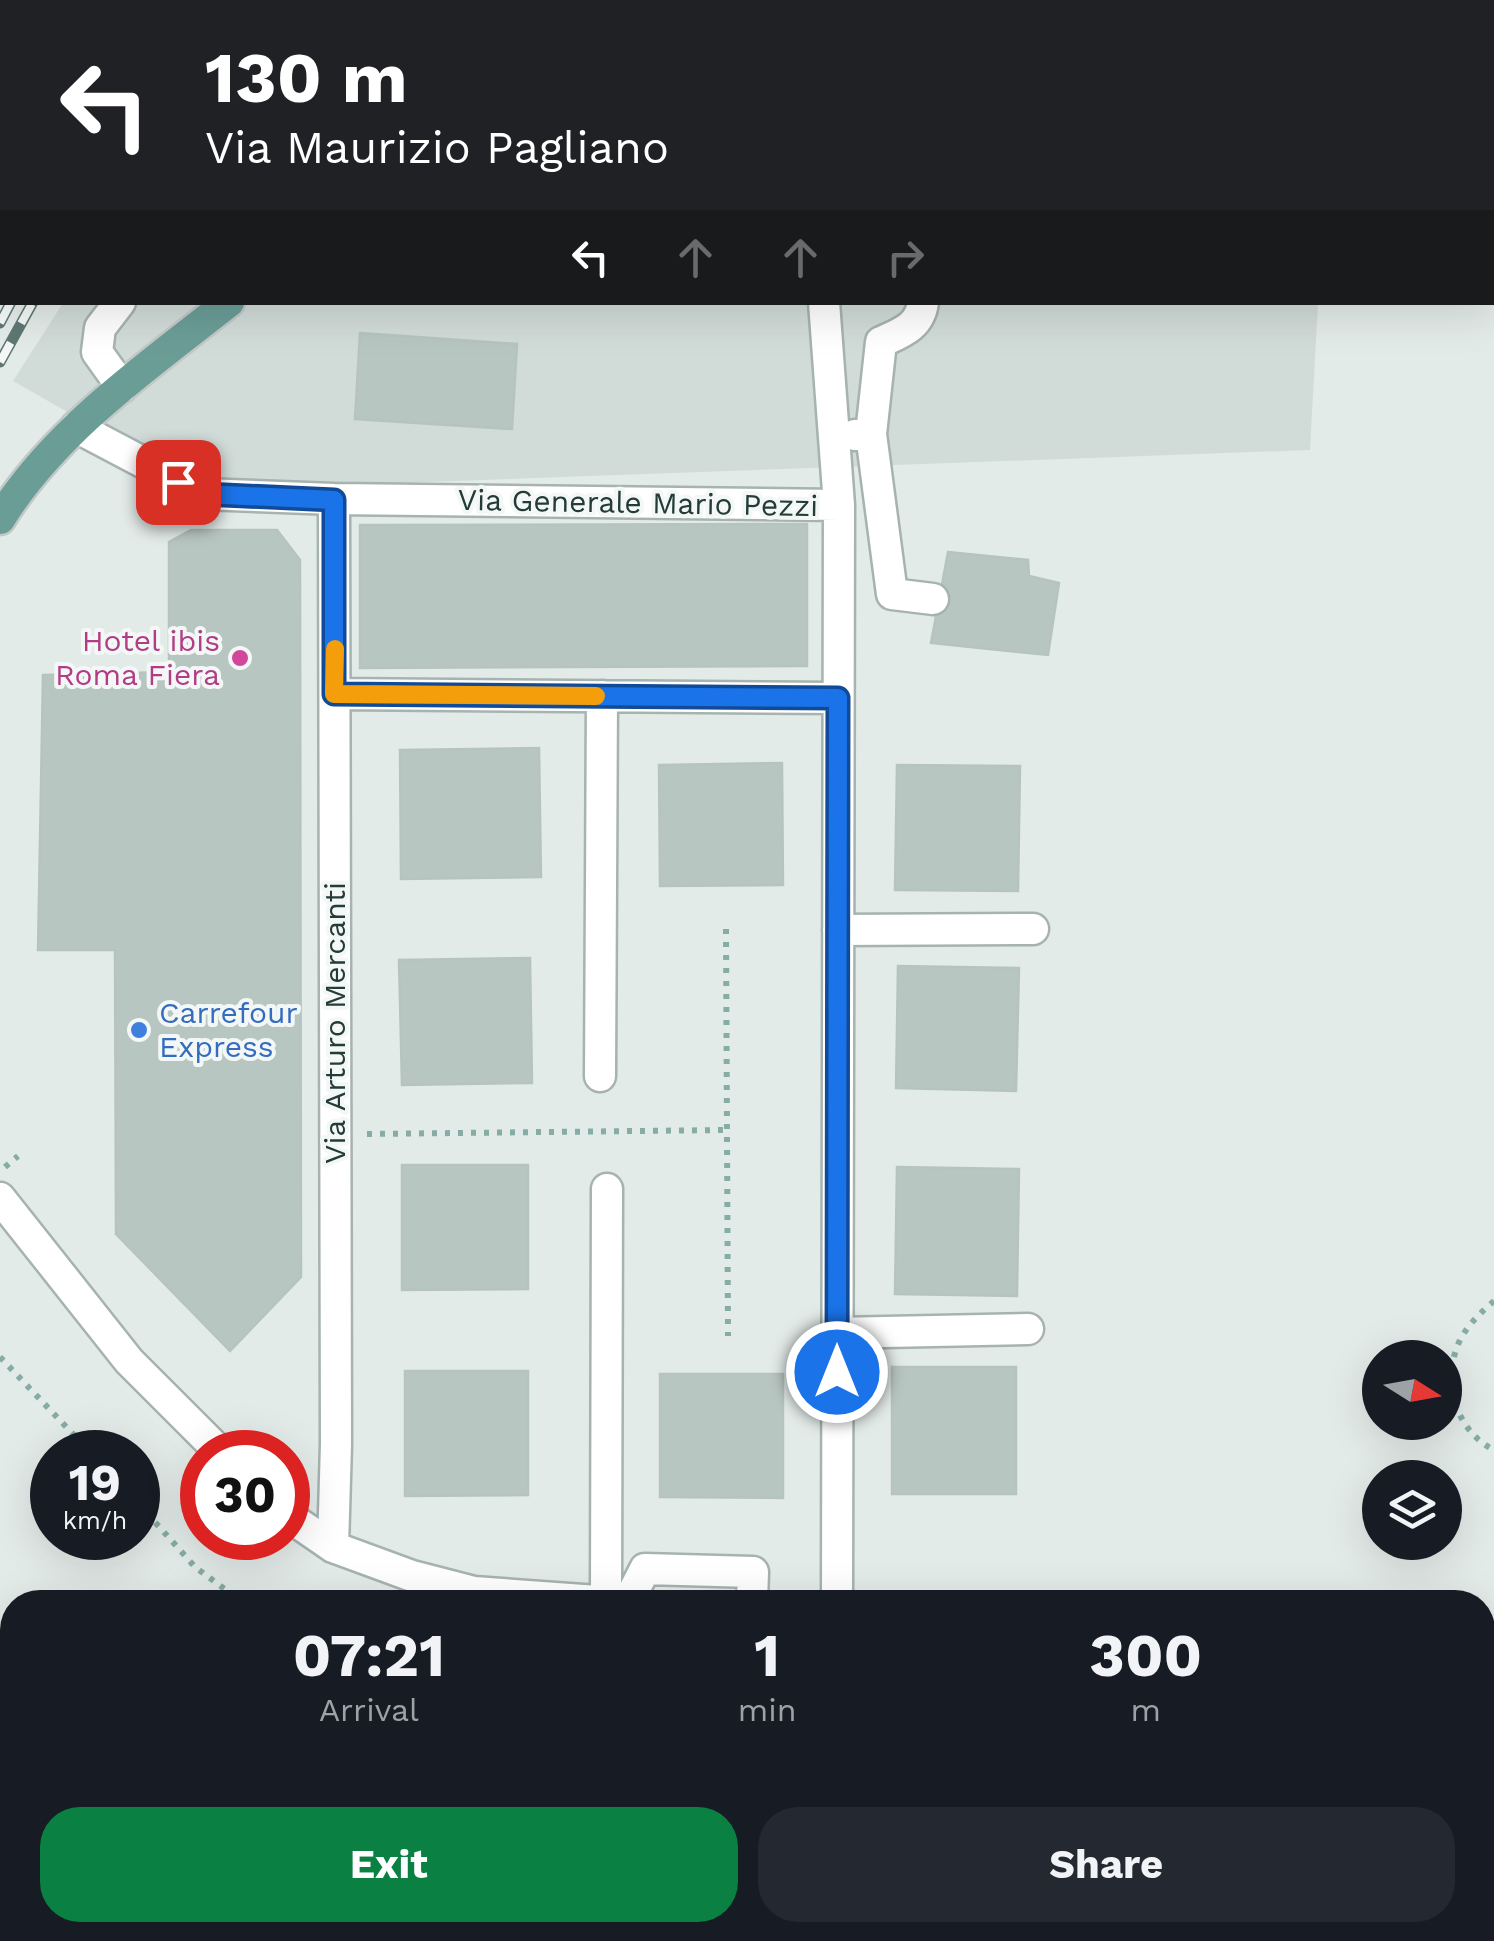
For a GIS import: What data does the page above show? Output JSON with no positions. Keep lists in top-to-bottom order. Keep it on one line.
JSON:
{"streets":{"street":["Via Generale Mario Pezzi","Via Arturo Mercanti"]},"crossings":[["Via Generale Mario Pezzi","Via Arturo Mercanti"]],"places":["Hotel ibis Roma Fiera","Carrefour Express"],"north":"right","page":{"turn":["130 m","Via Maurizio Pagliano"],"speed":"19 km/h","limit":"30","eta":["07:21","Arrival","1","min","300","m"],"buttons":["Exit","Share"]}}
